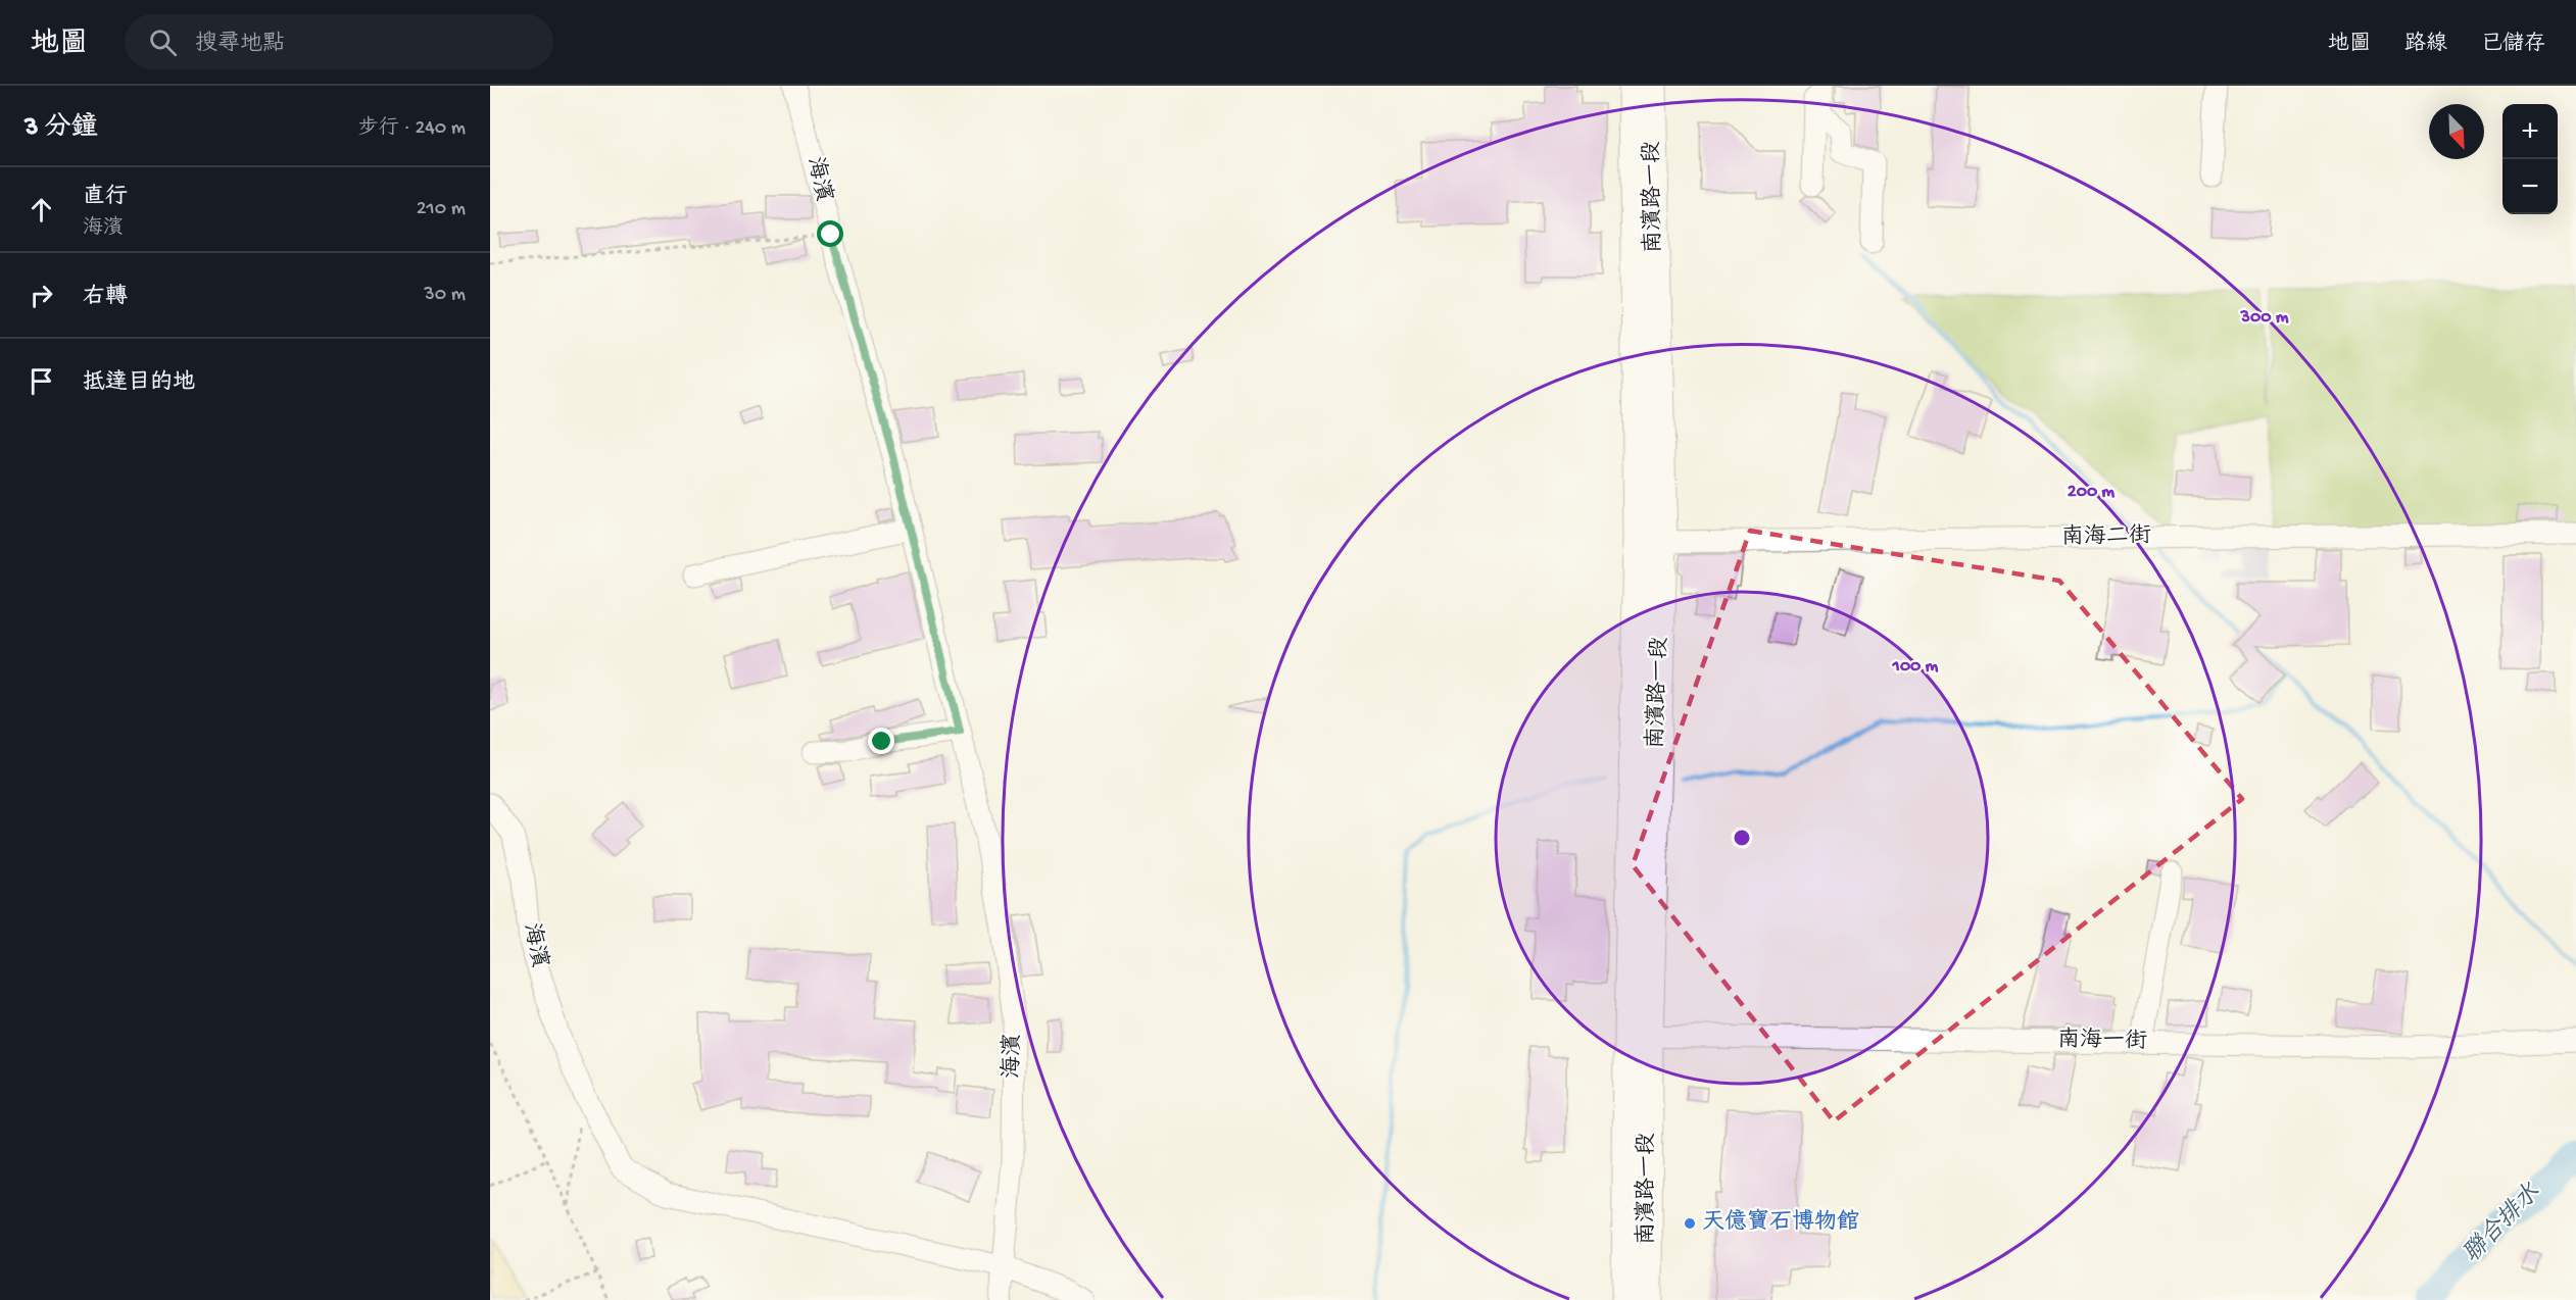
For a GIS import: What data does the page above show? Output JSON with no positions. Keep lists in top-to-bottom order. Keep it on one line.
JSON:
{"streets":{"main road":["南濱路一段"],"street":["海濱","南海二街","南海一街"]},"crossings":[["南濱路一段","南海二街"],["南濱路一段","南海一街"]],"water":["聯合排水"],"places":["天億寶石博物館"],"north":"bottom right","page":{"header":"地圖","search":"搜尋地點","nav":["地圖","路線","已儲存"],"heading":["3 分鐘","步行 · 240 m"],"map_buttons":["+","−"],"list":[["直行","海濱","210 m"],["右轉","30 m"],"抵達目的地"]},"rings":["300 m","200 m","100 m"]}
